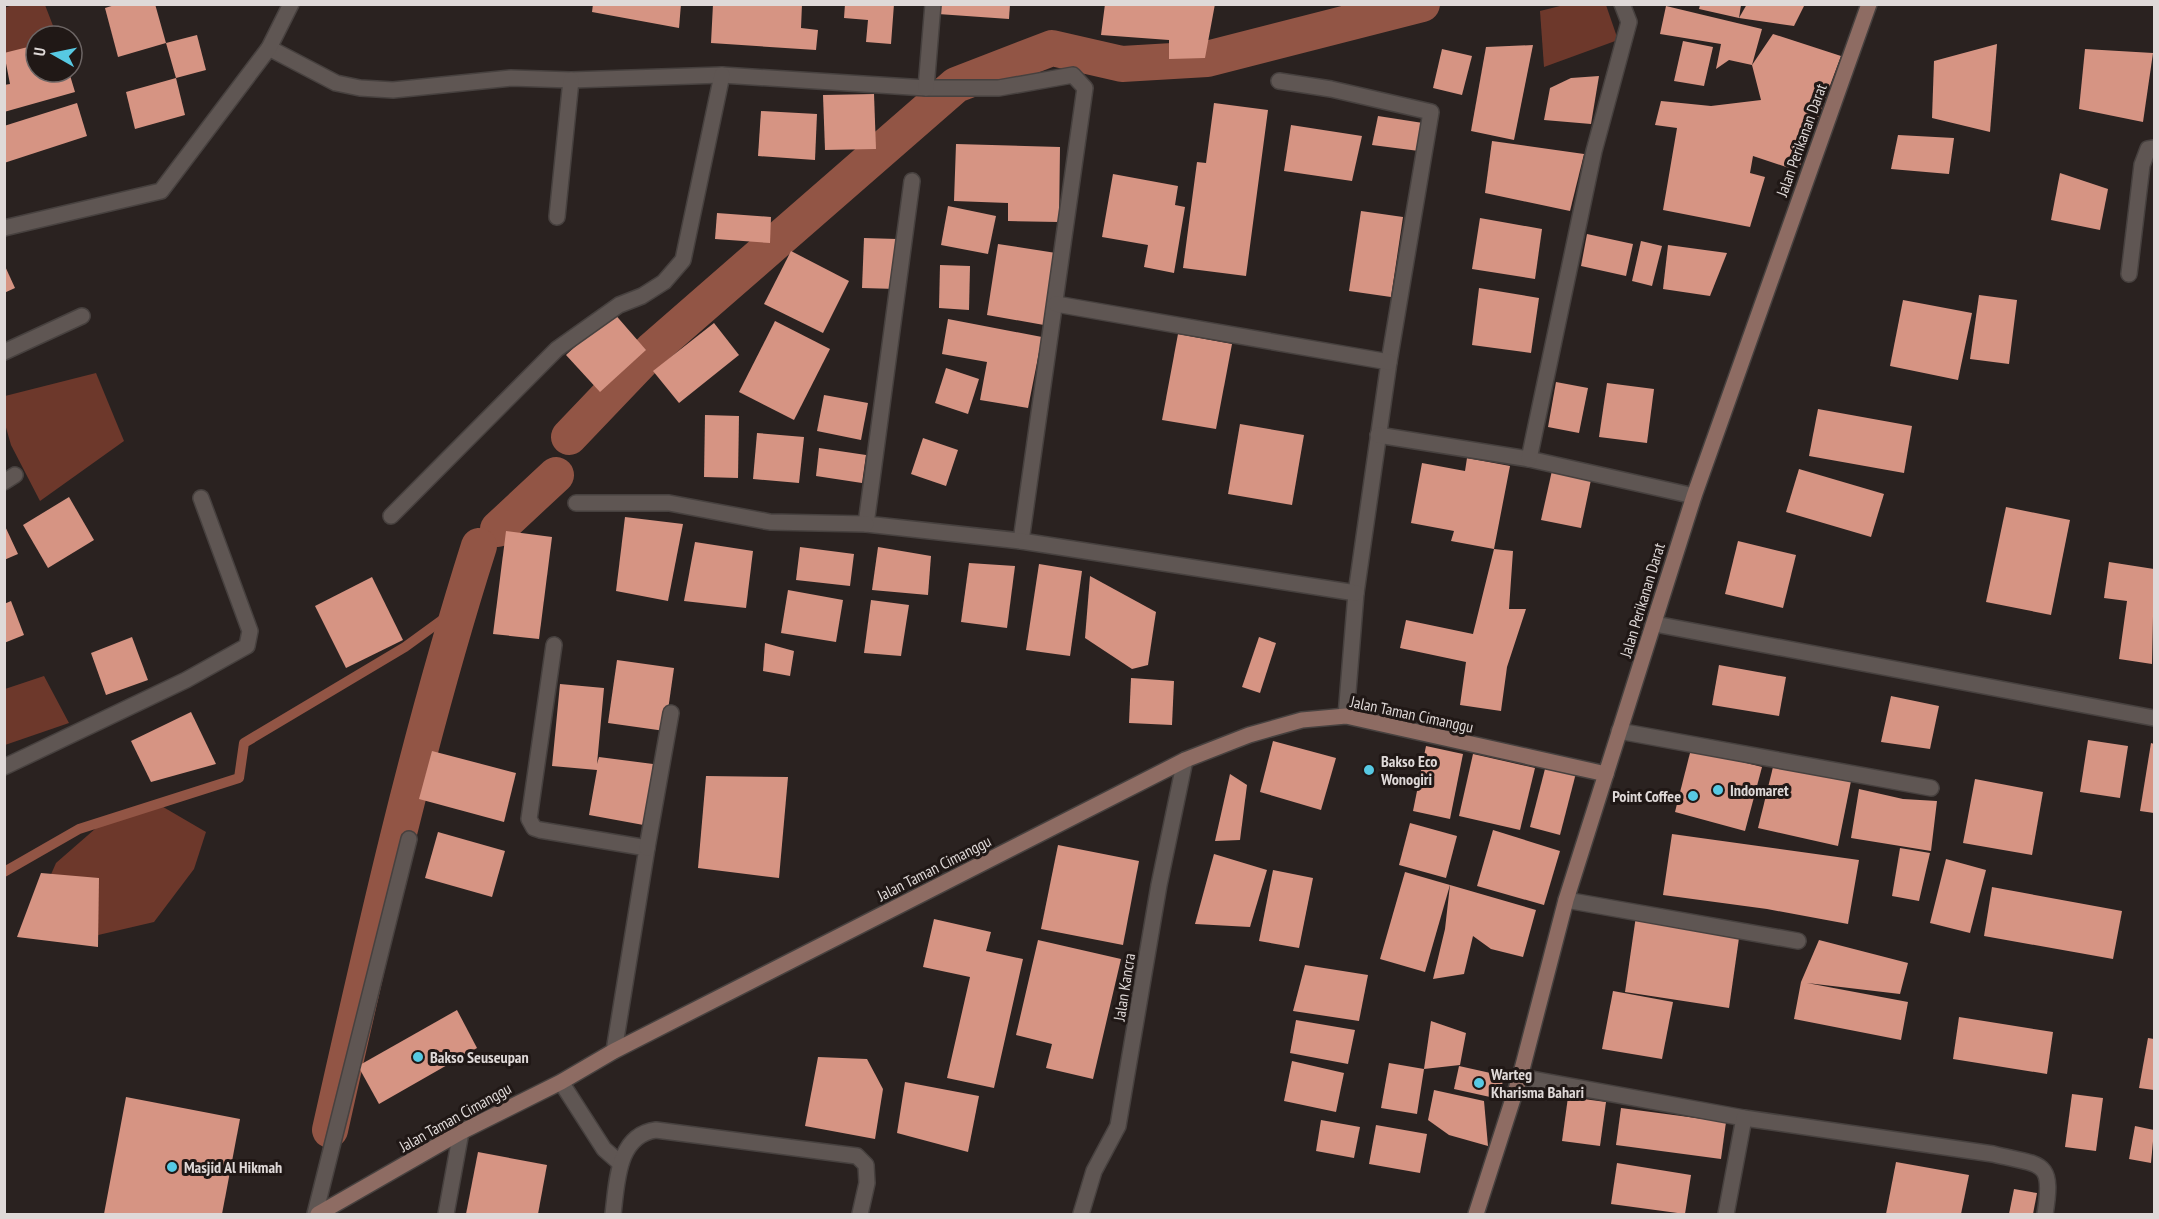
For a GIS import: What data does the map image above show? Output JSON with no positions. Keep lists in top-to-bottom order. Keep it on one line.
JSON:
{"streets":{"street":["Jalan Perikanan Darat","Jalan Taman Cimanggu","Jalan Kancra"]},"crossings":[["Jalan Perikanan Darat","Jalan Taman Cimanggu"],["Jalan Taman Cimanggu","Jalan Kancra"]],"places":["Bakso Eco Wonogiri","Indomaret","Point Coffee","Bakso Seuseupan","Warteg Kharisma Bahari","Masjid Al Hikmah"],"north":"left"}
